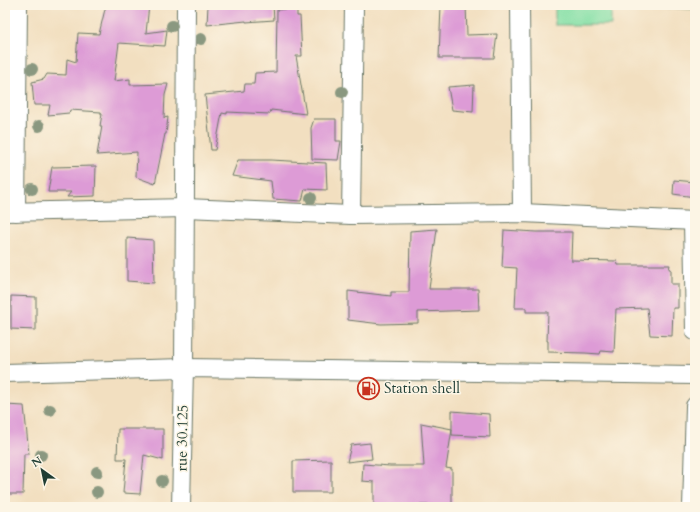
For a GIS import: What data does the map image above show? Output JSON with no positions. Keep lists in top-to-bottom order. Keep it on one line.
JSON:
{"streets":{"street":["rue 30.125"]},"places":{"fuel station":["Station shell"]},"north":"top left"}
